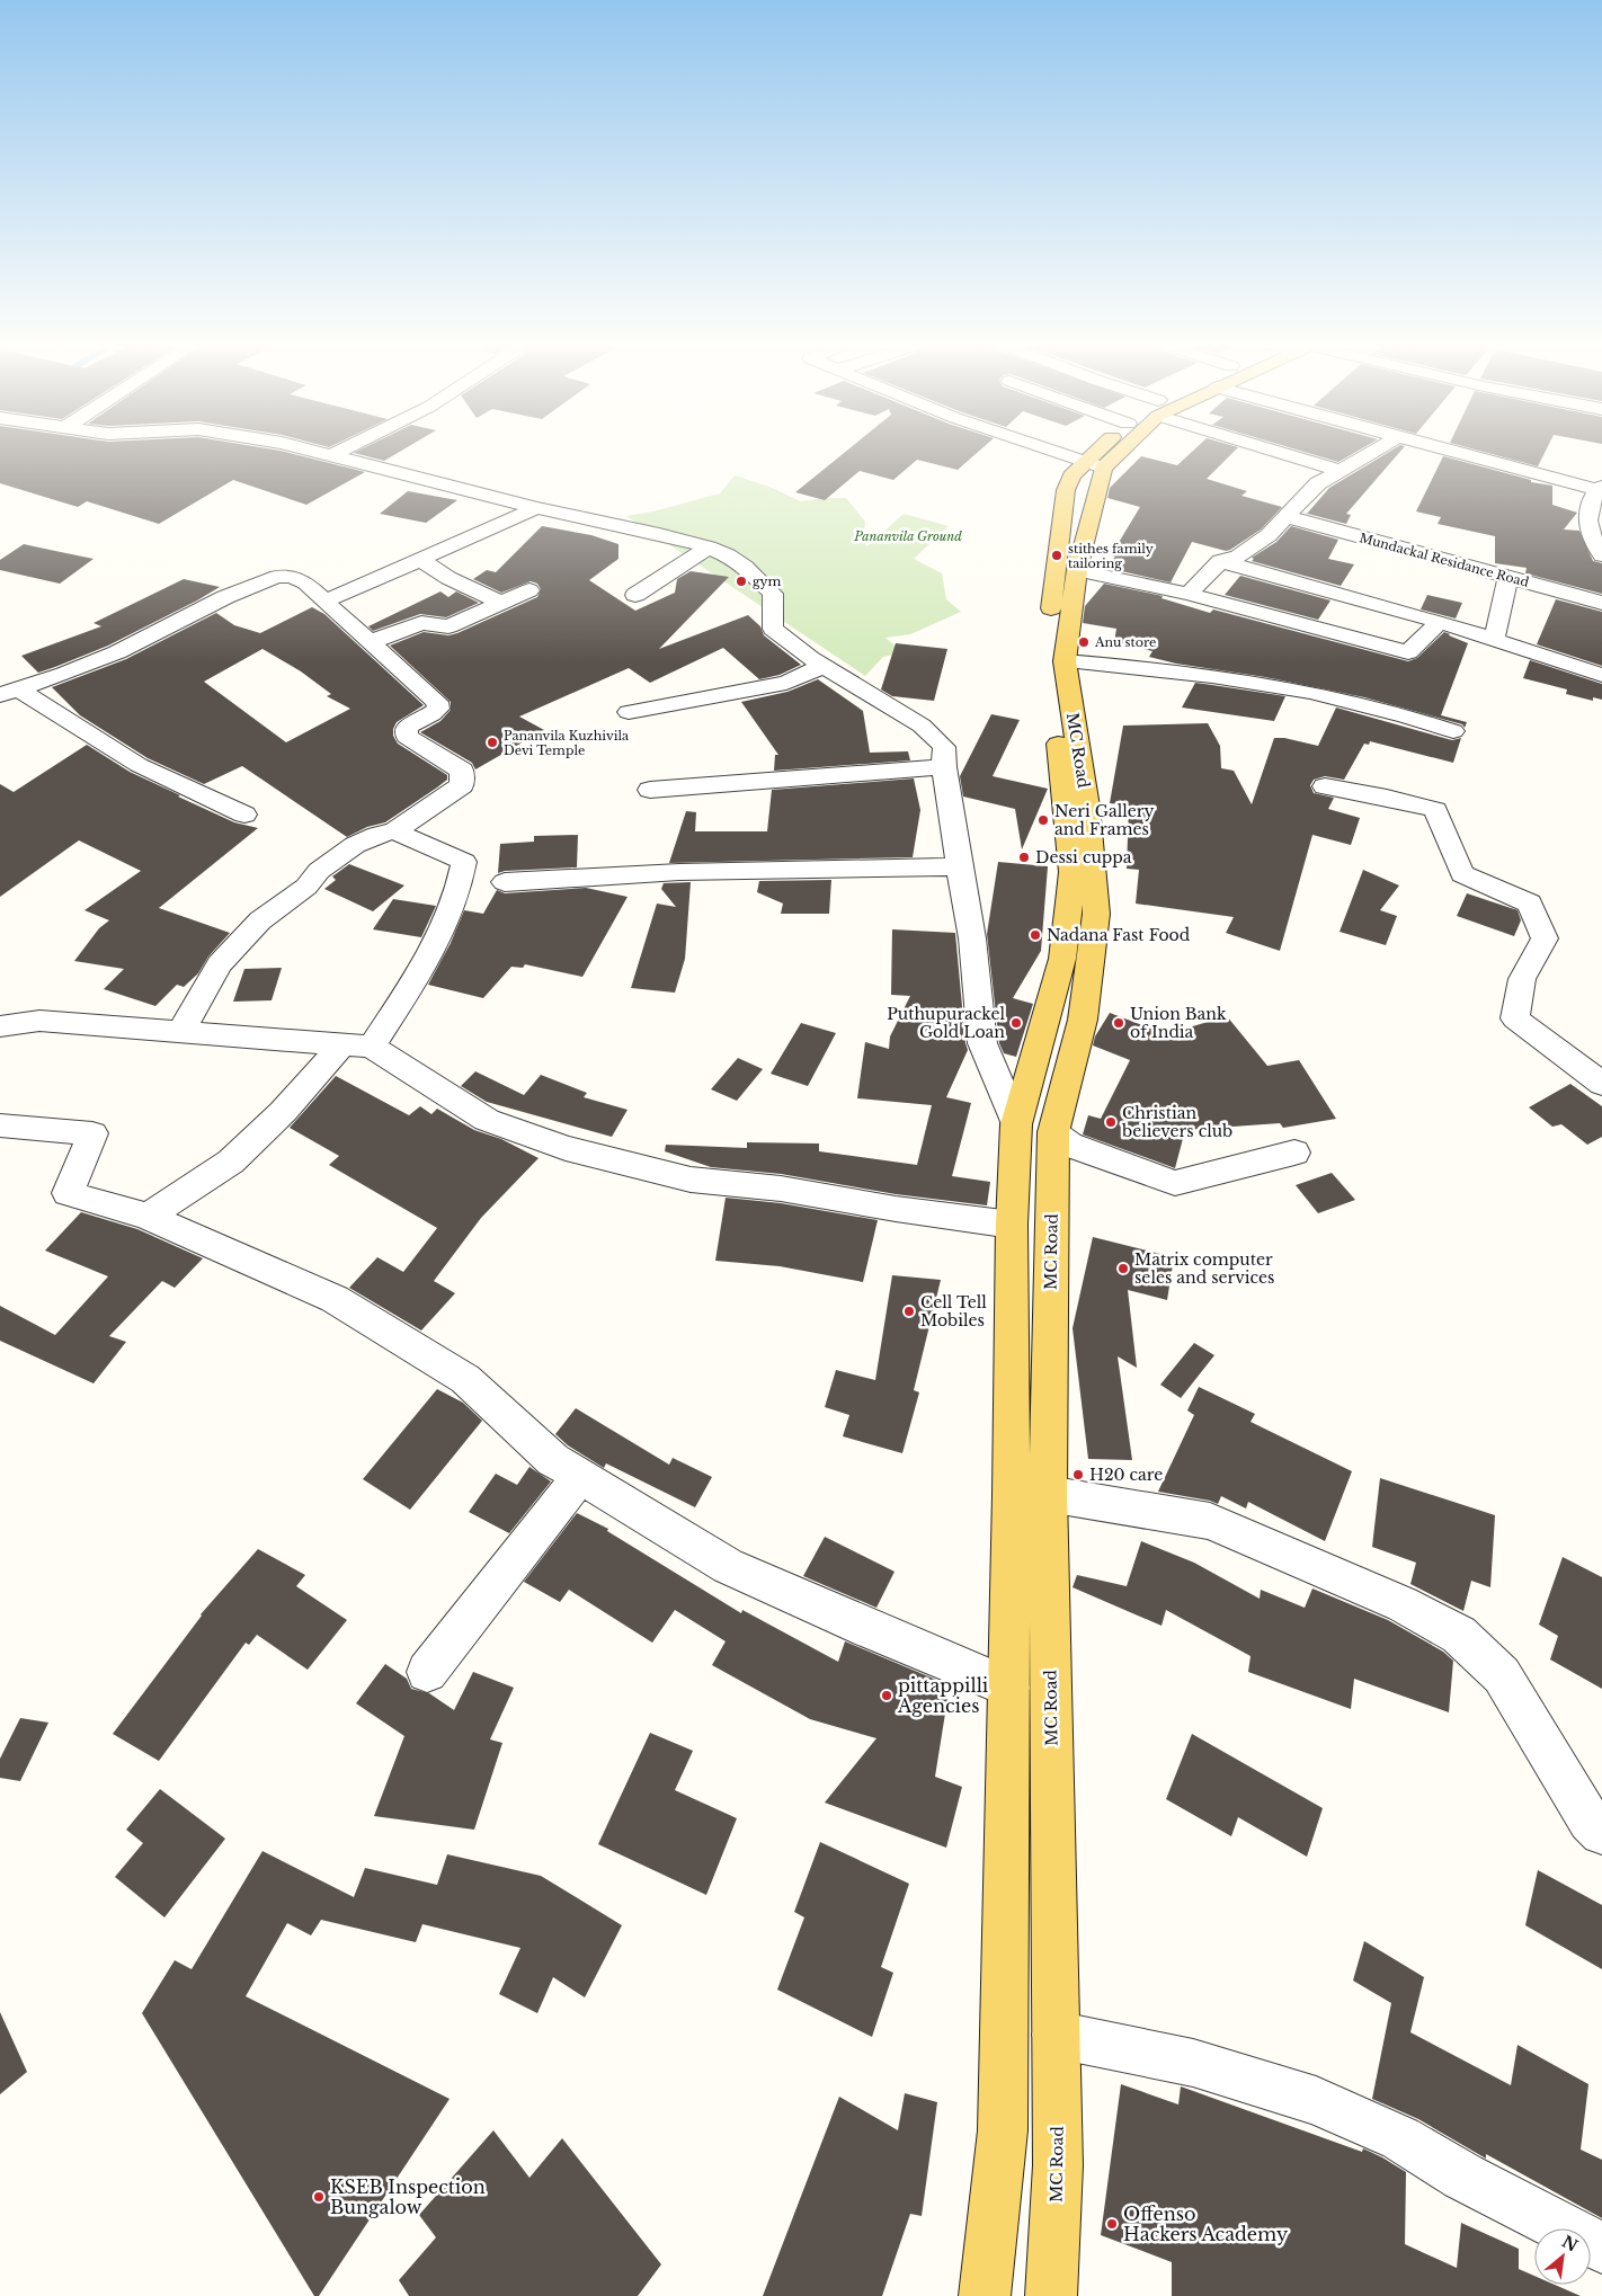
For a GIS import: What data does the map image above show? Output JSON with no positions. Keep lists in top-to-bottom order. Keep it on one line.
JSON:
{"streets":{"main road":["MC Road"],"street":["Mundackal Residance Road"]},"parks":["Pananvila Ground"],"places":["stithes family tailoring","gym","Anu store","Pananvila Kuzhivila Devi Temple","Neri Gallery and Frames","Dessi cuppa","Nadana Fast Food","Puthupurackel Gold Loan","Union Bank of India","Christian believers club","Matrix computer seles and services","Cell Tell Mobiles","H20 care","pittappilli Agencies","KSEB Inspection Bungalow","Offenso Hackers Academy"],"north":"top right"}
